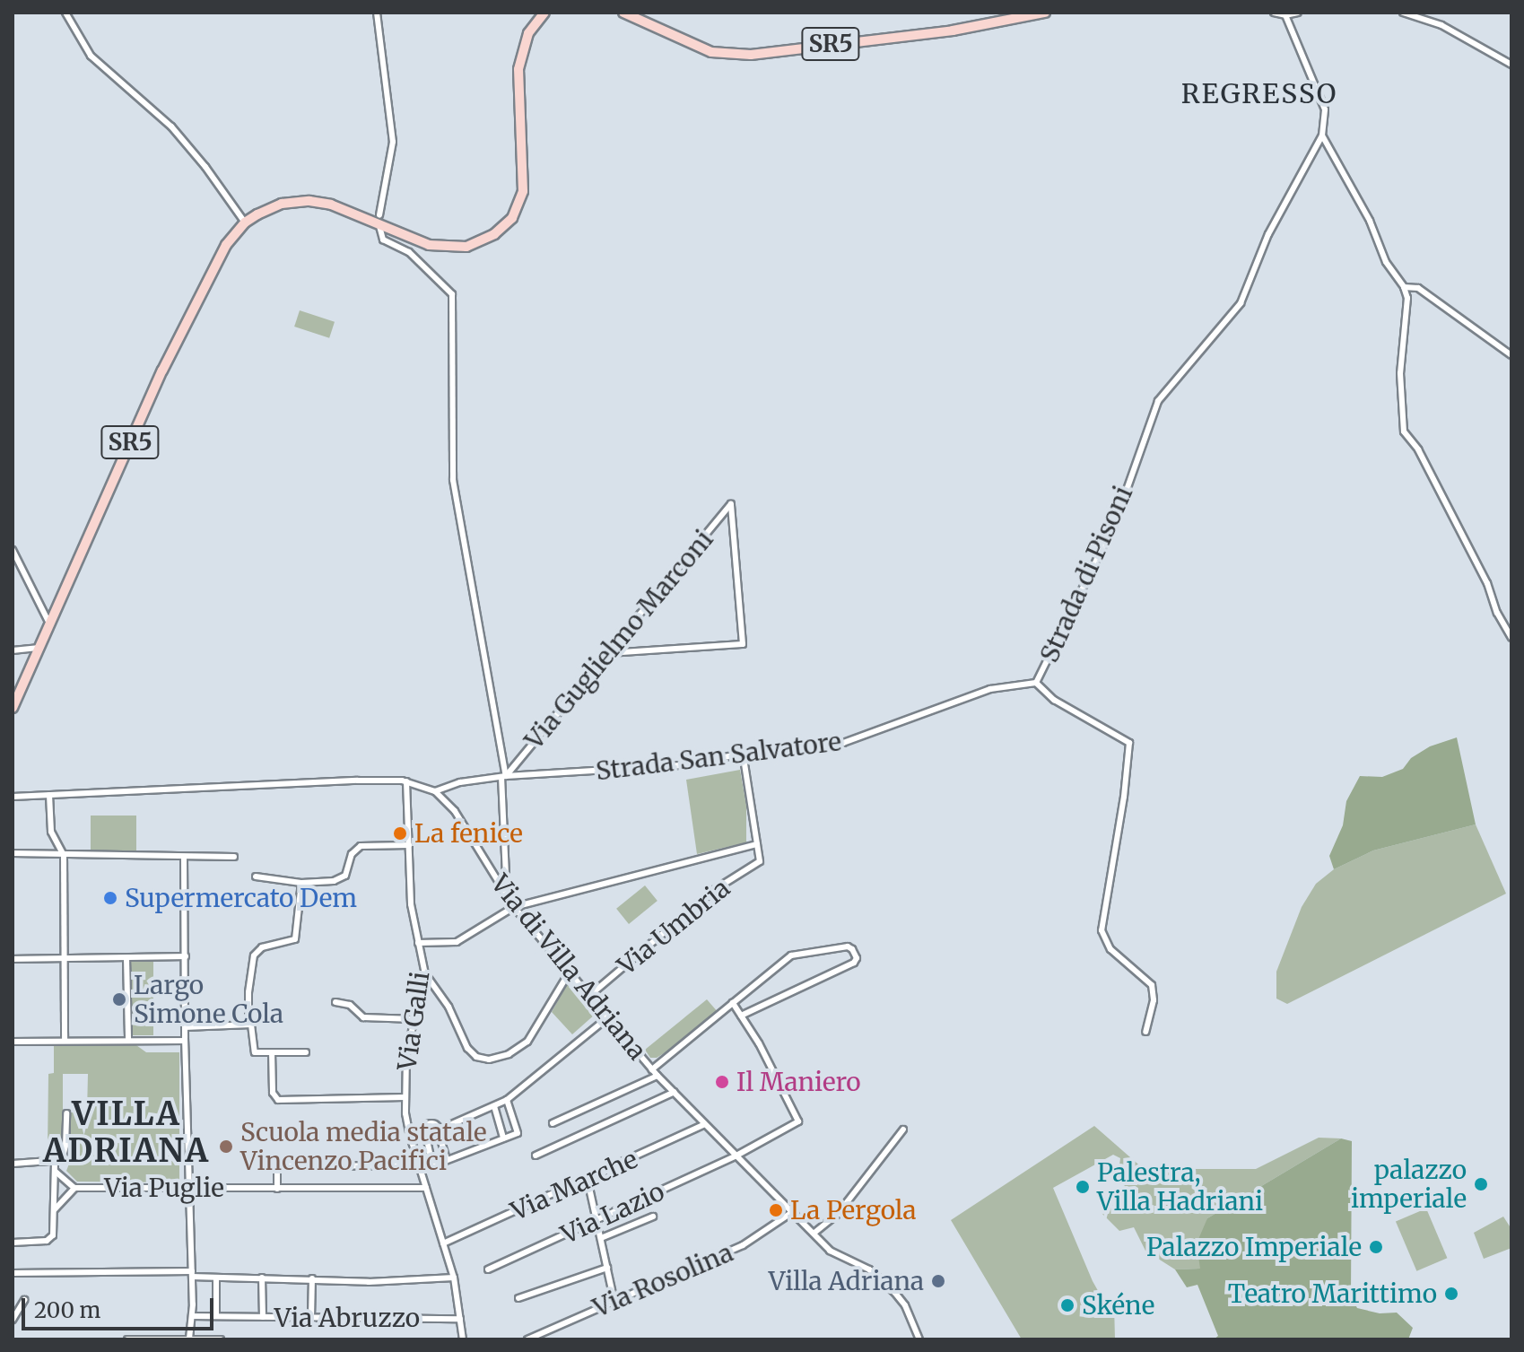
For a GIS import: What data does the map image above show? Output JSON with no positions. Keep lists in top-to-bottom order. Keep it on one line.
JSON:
{"streets":{"main road":["SR5"],"street":["Strada di Pisoni","Via Guglielmo Marconi","Strada San Salvatore","Via Umbria","Via di Villa Adriana","Via Galli","Via Marche","Via Puglie","Via Lazio","Via Rosolina","Via Abruzzo"]},"crossings":[["Strada di Pisoni","Strada San Salvatore"],["Via Guglielmo Marconi","Strada San Salvatore"],["Strada San Salvatore","Via di Villa Adriana"],["Via Umbria","Via di Villa Adriana"],["Via di Villa Adriana","Via Galli"],["Via di Villa Adriana","Via Marche"],["Via di Villa Adriana","Via Lazio"],["Via di Villa Adriana","Via Rosolina"],["Via Galli","Via Marche"],["Via Galli","Via Puglie"],["Via Galli","Via Abruzzo"]],"districts":["REGRESSO","VILLA ADRIANA"],"places":["La fenice","Supermercato Dem","Largo Simone Cola","Il Maniero","Scuola media statale Vincenzo Pacifici","palazzo imperiale","Palestra, Villa Hadriani","La Pergola","Palazzo Imperiale","Villa Adriana","Teatro Marittimo","Skéne"],"scale_bar":"200 m"}
